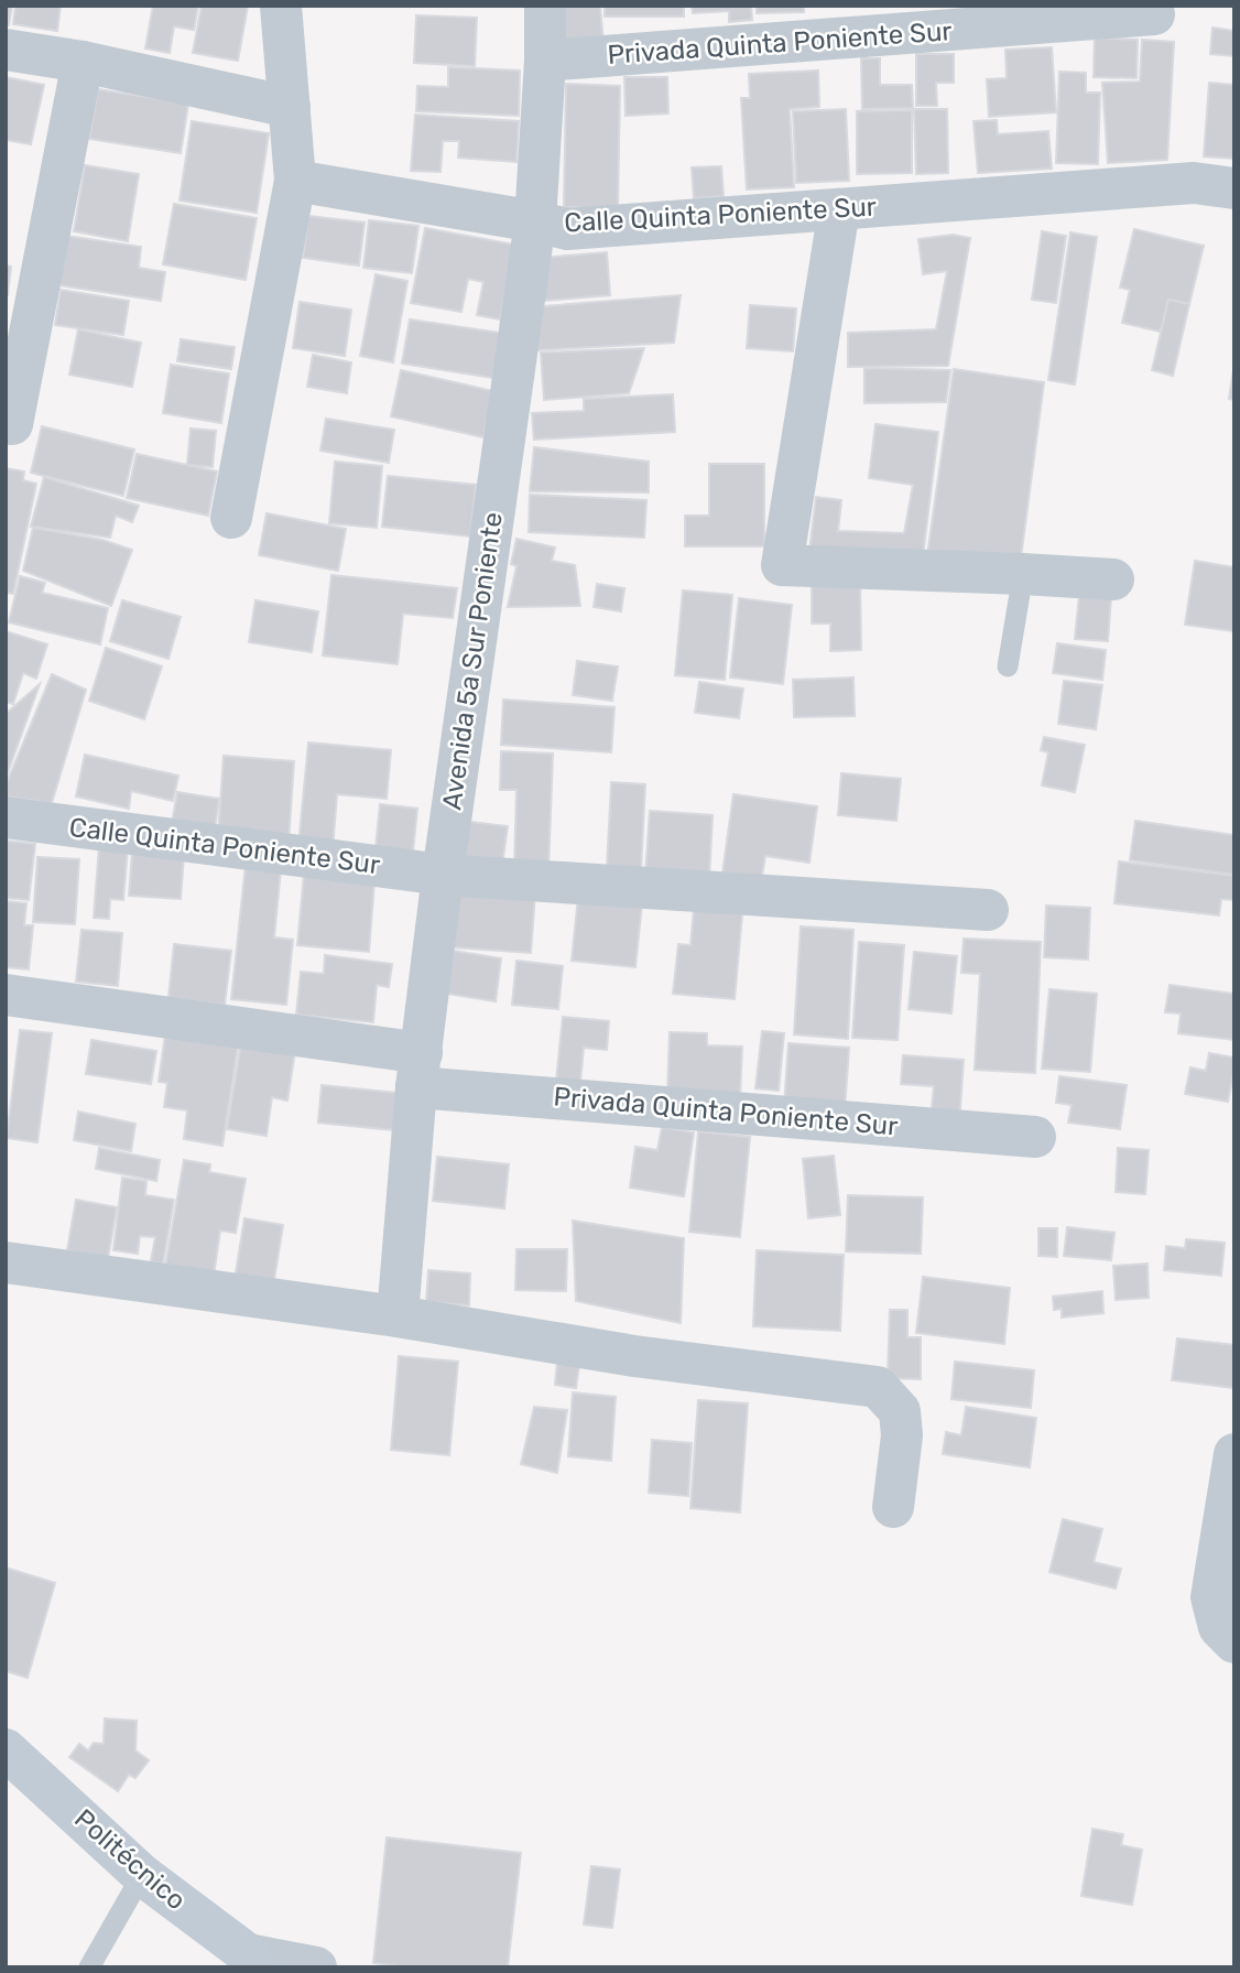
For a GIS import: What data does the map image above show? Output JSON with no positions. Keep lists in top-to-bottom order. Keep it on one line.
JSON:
{"streets":{"street":["Privada Quinta Poniente Sur","Calle Quinta Poniente Sur","Avenida 5a Sur Poniente","Politécnico"]},"crossings":[["Privada Quinta Poniente Sur","Avenida 5a Sur Poniente"],["Calle Quinta Poniente Sur","Avenida 5a Sur Poniente"]]}
